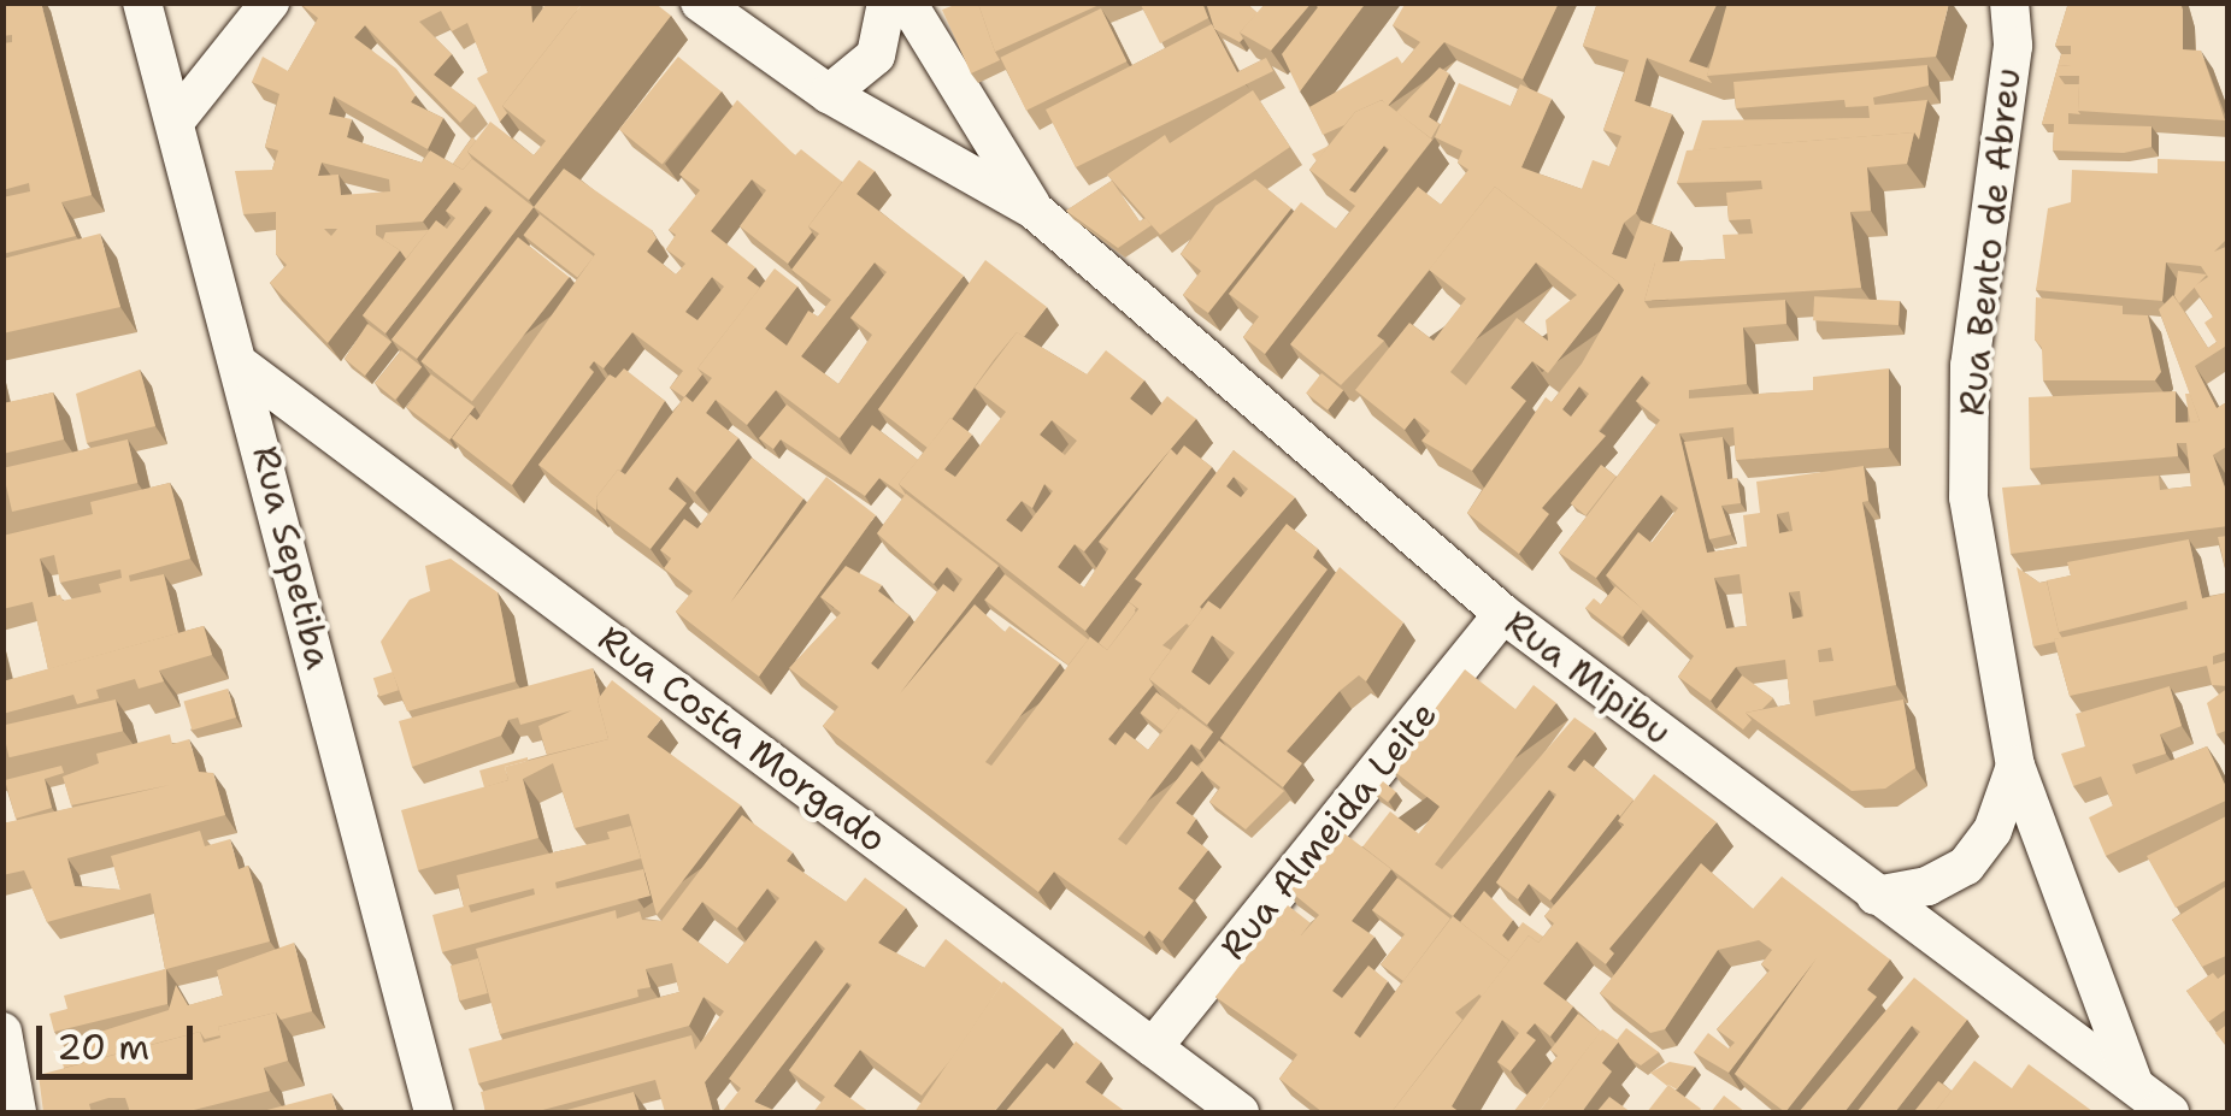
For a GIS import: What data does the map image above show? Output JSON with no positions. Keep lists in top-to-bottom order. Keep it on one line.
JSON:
{"streets":{"street":["Rua Bento de Abreu","Rua Sepetiba","Rua Mipibu","Rua Costa Morgado","Rua Almeida Leite"]},"crossings":[["Rua Bento de Abreu","Rua Mipibu"],["Rua Sepetiba","Rua Costa Morgado"],["Rua Mipibu","Rua Almeida Leite"],["Rua Costa Morgado","Rua Almeida Leite"]],"scale_bar":"20 m"}
